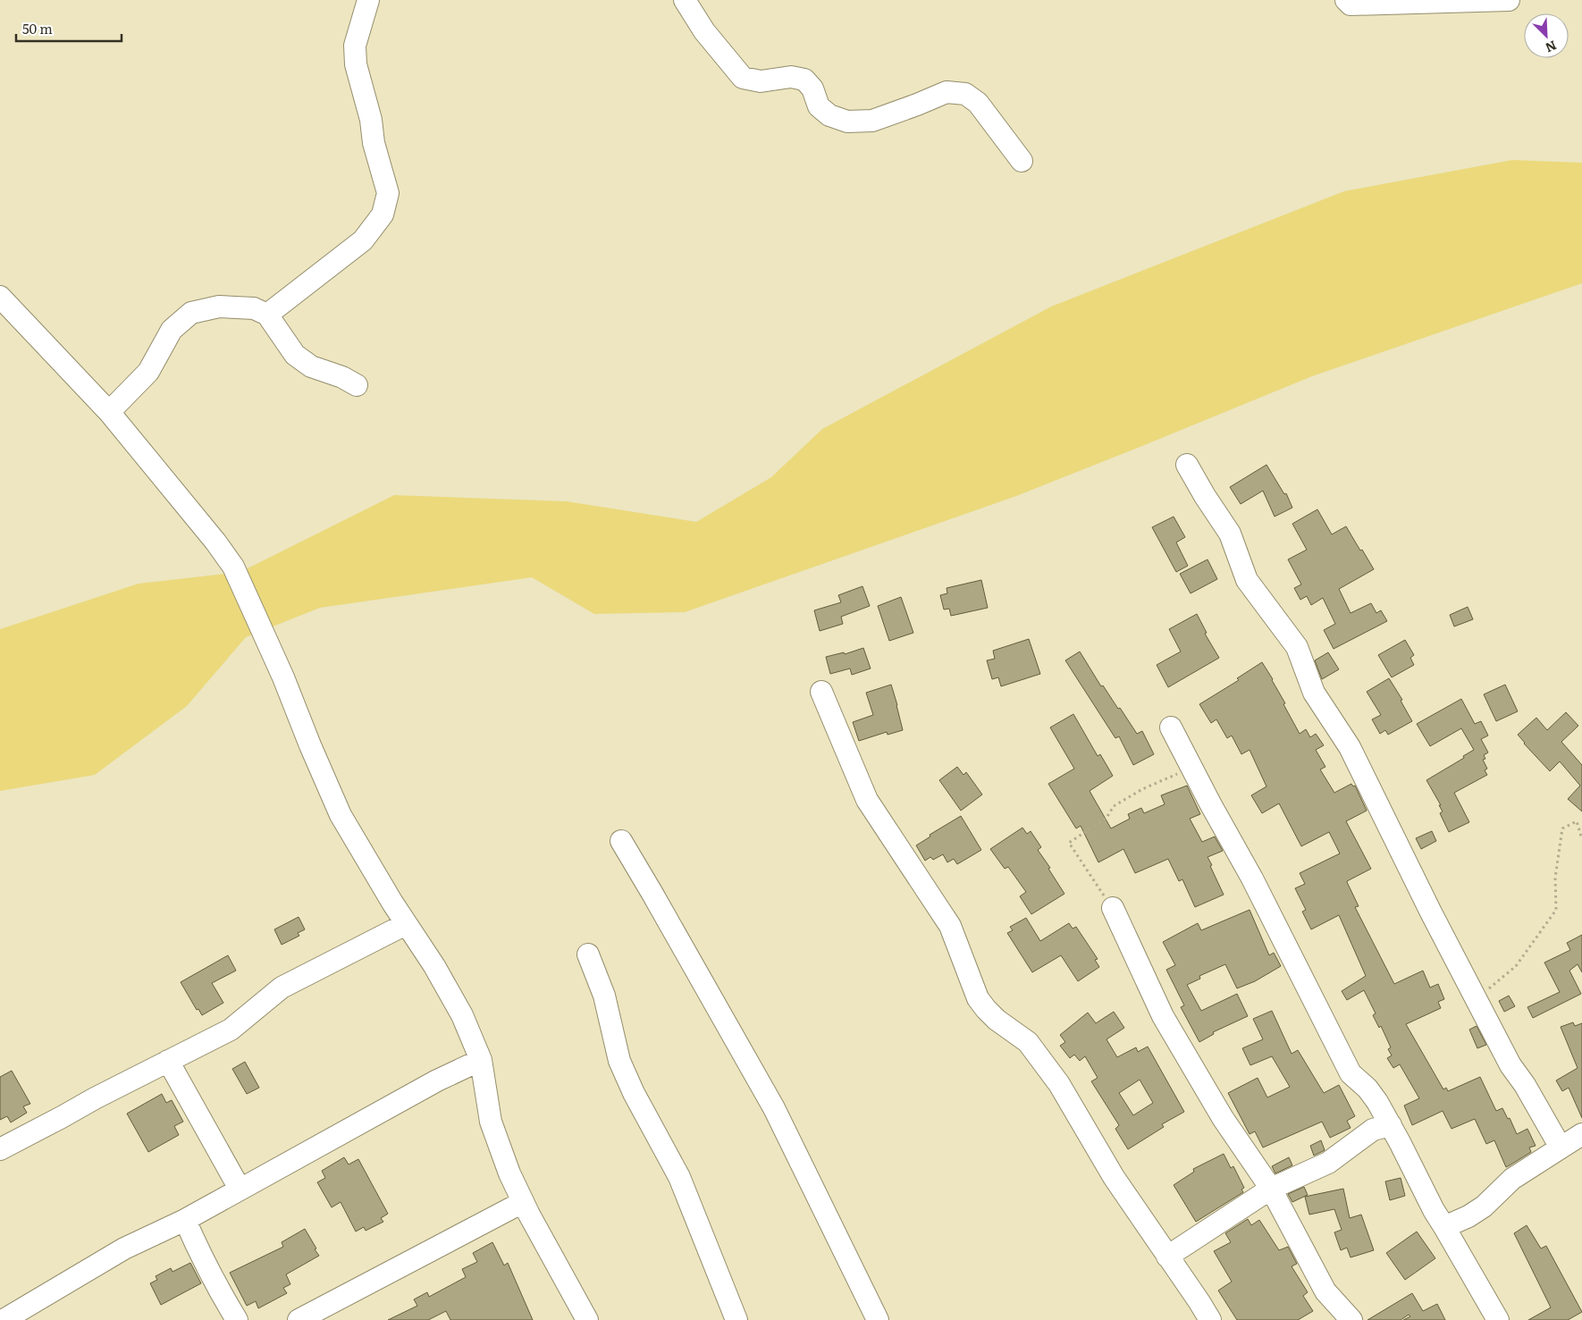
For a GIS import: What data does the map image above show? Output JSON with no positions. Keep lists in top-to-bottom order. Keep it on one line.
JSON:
{"scale_bar":"50 m","north":"bottom right"}
